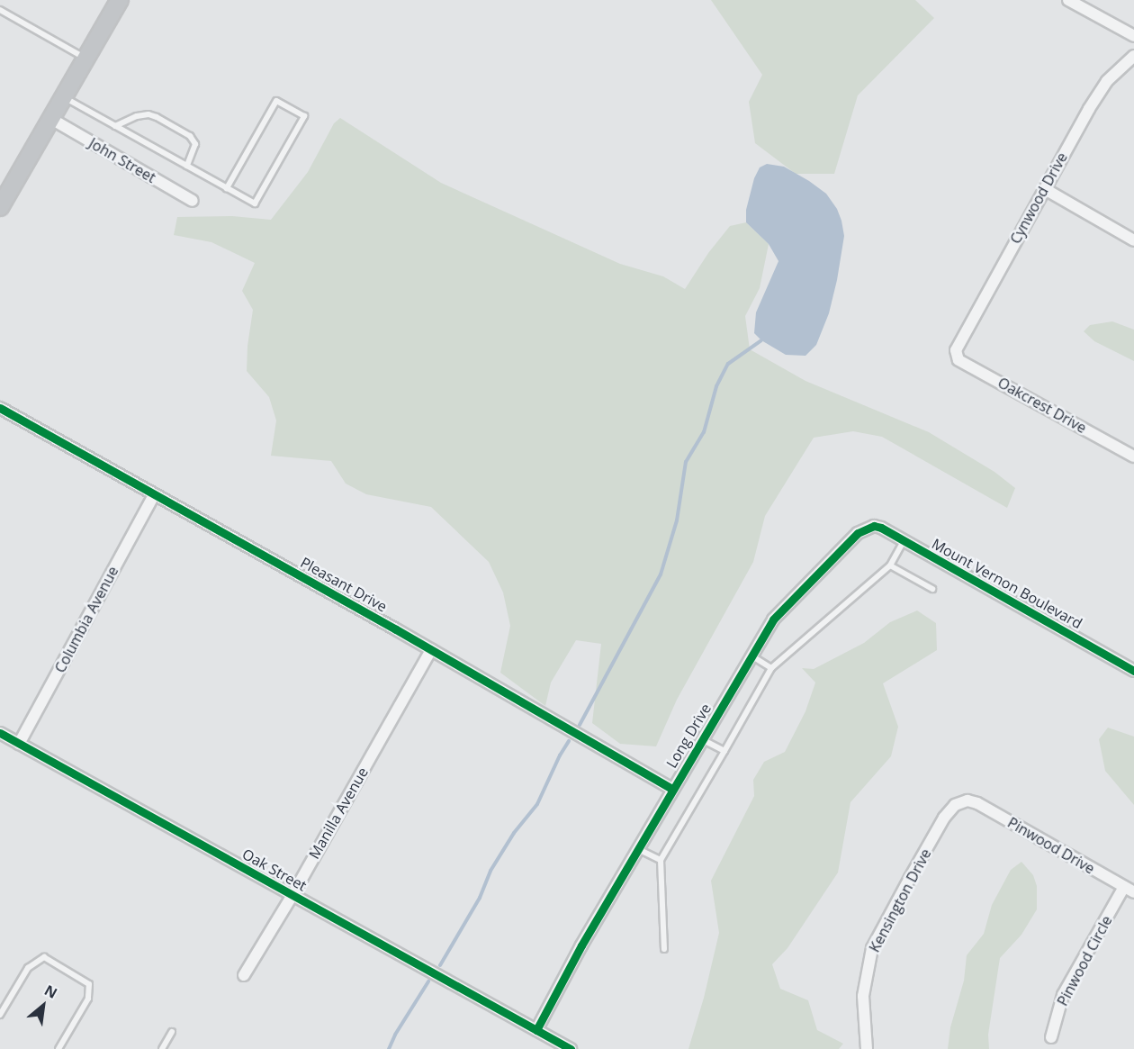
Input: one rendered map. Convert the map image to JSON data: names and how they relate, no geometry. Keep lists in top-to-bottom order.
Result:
{
  "streets": {
    "street": [
      "John Street",
      "Cynwood Drive",
      "Oakcrest Drive",
      "Mount Vernon Boulevard",
      "Pleasant Drive",
      "Columbia Avenue",
      "Long Drive",
      "Manilla Avenue",
      "Pinwood Drive",
      "Oak Street",
      "Kensington Drive",
      "Pinwood Circle"
    ]
  },
  "crossings": [
    ["Cynwood Drive", "Oakcrest Drive"],
    ["Mount Vernon Boulevard", "Long Drive"],
    ["Pleasant Drive", "Columbia Avenue"],
    ["Pleasant Drive", "Long Drive"],
    ["Pleasant Drive", "Manilla Avenue"],
    ["Columbia Avenue", "Oak Street"],
    ["Long Drive", "Oak Street"],
    ["Manilla Avenue", "Oak Street"],
    ["Pinwood Drive", "Kensington Drive"],
    ["Pinwood Drive", "Pinwood Circle"]
  ],
  "north": "top right"
}
